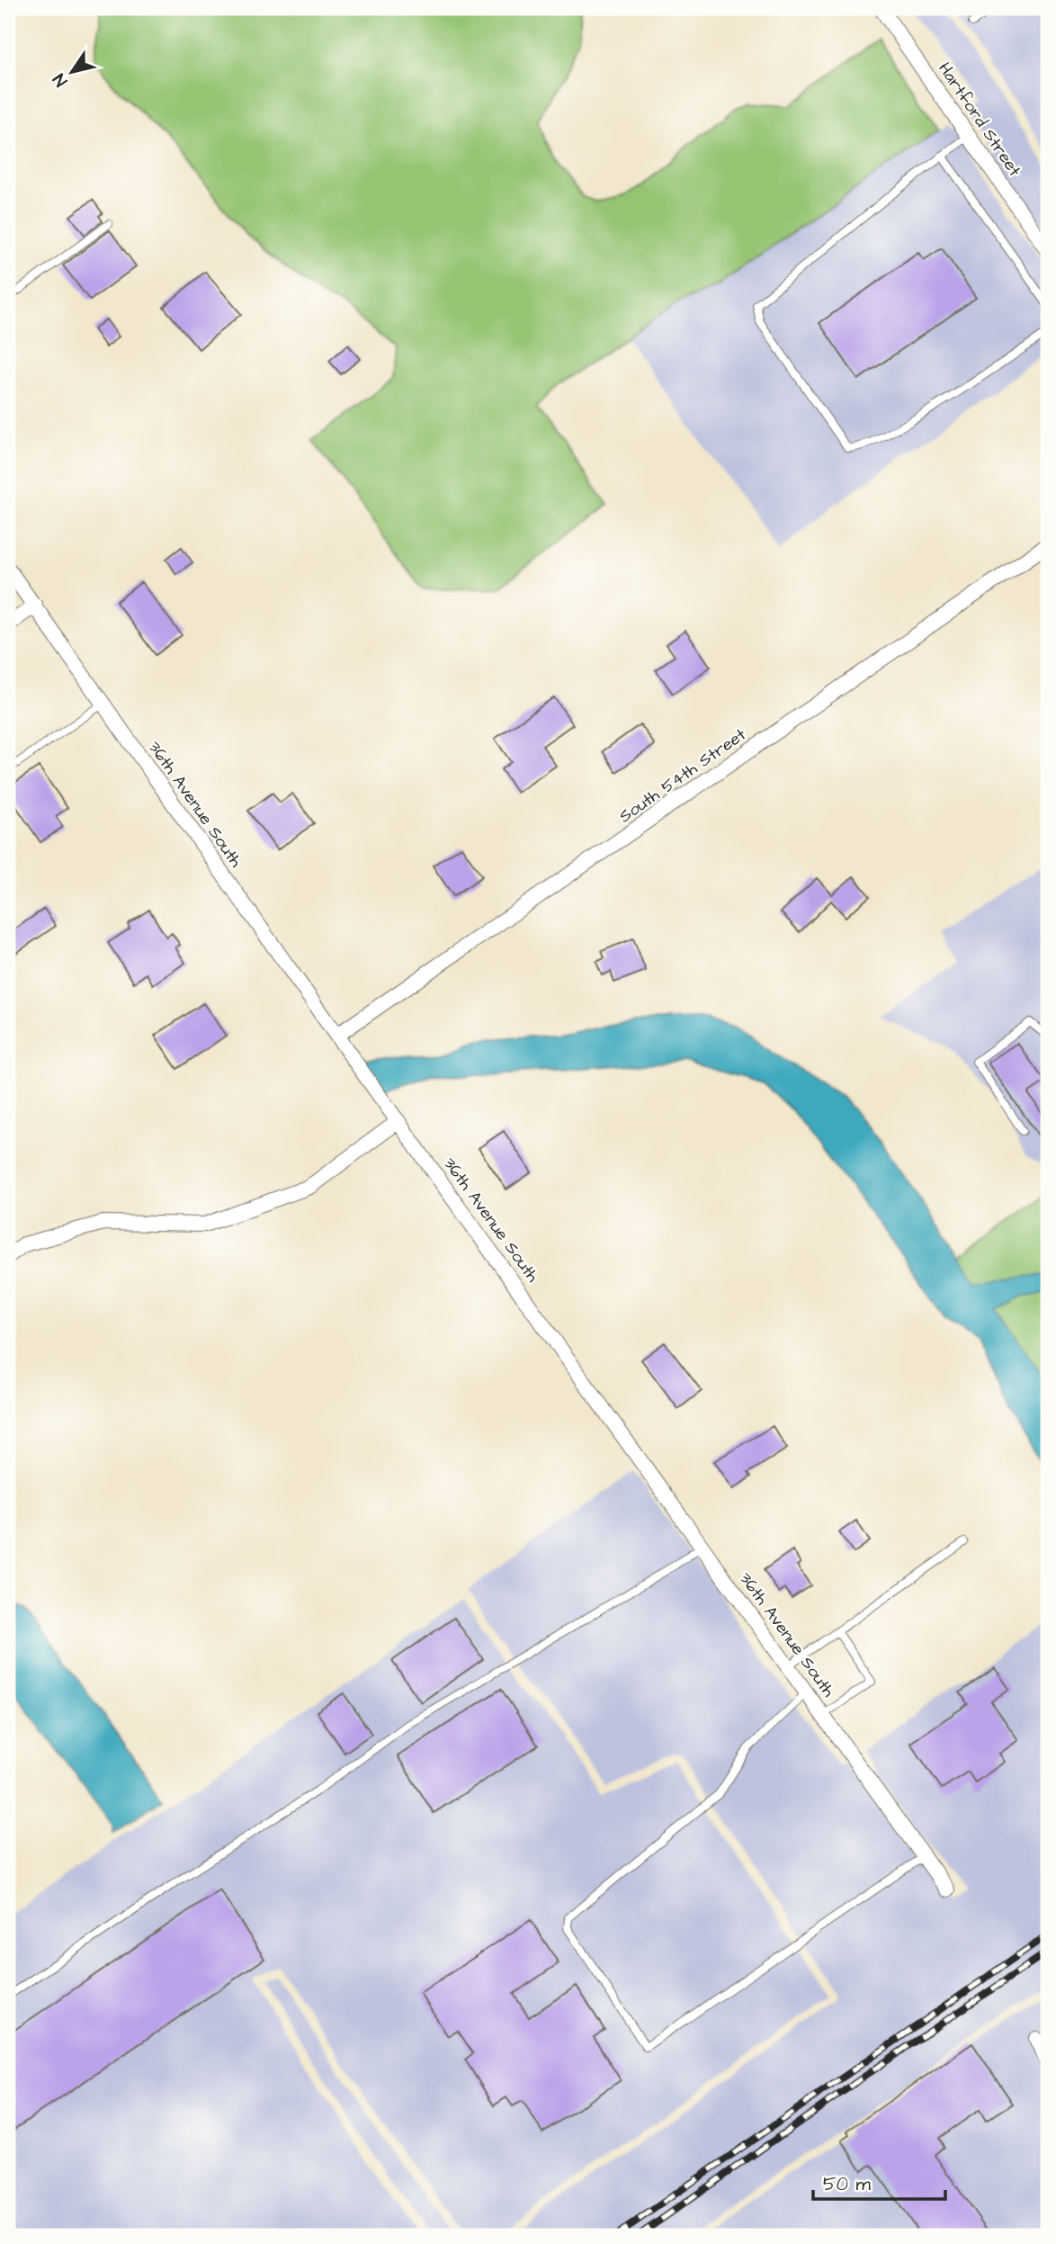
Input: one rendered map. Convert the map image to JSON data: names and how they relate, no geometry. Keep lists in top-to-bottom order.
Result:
{
  "streets": {
    "street": ["Hartford Street", "South 54th Street", "36th Avenue South"]
  },
  "crossings": [
    ["South 54th Street", "36th Avenue South"]
  ],
  "scale_bar": "50 m",
  "north": "bottom left"
}
